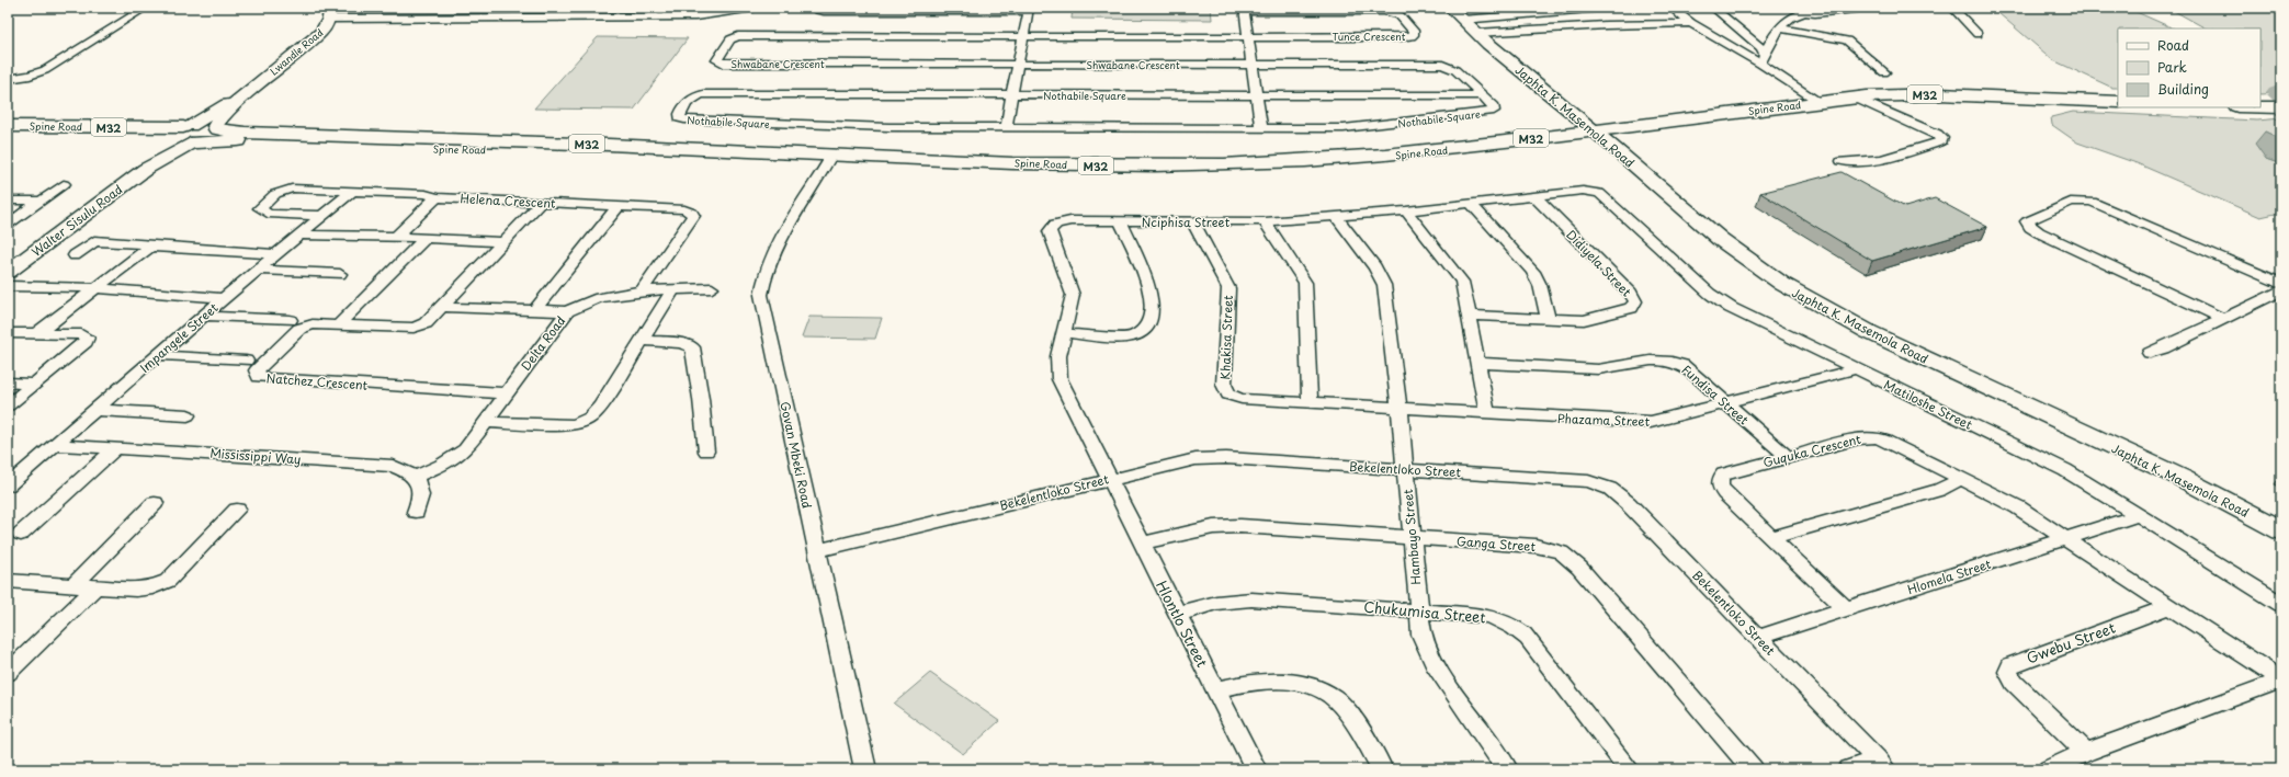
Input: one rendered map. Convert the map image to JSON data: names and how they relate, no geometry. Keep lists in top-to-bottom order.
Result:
{
  "streets": {
    "main road": [
      "Lwandle Road",
      "M32",
      "Spine Road",
      "Japhta K. Masemola Road",
      "Walter Sisulu Road"
    ],
    "street": [
      "Tunce Crescent",
      "Shwabane Crescent",
      "Nothabile Square",
      "Helena Crescent",
      "Nciphisa Street",
      "Didiyela Street",
      "Impangele Street",
      "Khakisa Street",
      "Delta Road",
      "Natchez Crescent",
      "Fundisa Street",
      "Matiloshe Street",
      "Phazama Street",
      "Guquka Crescent",
      "Govan Mbeki Road",
      "Mississippi Way",
      "Bekelentloko Street",
      "Hambayo Street",
      "Ganga Street",
      "Hlomela Street",
      "Chukumisa Street",
      "Hlontlo Street",
      "Gwebu Street"
    ]
  },
  "crossings": [
    ["Tunce Crescent", "Shwabane Crescent"],
    ["Lwandle Road", "Spine Road"],
    ["Lwandle Road", "Walter Sisulu Road"],
    ["Shwabane Crescent", "Nothabile Square"],
    ["Spine Road", "Japhta K. Masemola Road"],
    ["Spine Road", "Walter Sisulu Road"],
    ["Spine Road", "Govan Mbeki Road"],
    ["Helena Crescent", "Impangele Street"],
    ["Helena Crescent", "Delta Road"],
    ["Helena Crescent", "Natchez Crescent"],
    ["Nciphisa Street", "Didiyela Street"],
    ["Nciphisa Street", "Khakisa Street"],
    ["Nciphisa Street", "Matiloshe Street"],
    ["Nciphisa Street", "Bekelentloko Street"],
    ["Nciphisa Street", "Hambayo Street"],
    ["Nciphisa Street", "Hlontlo Street"],
    ["Impangele Street", "Mississippi Way"],
    ["Khakisa Street", "Phazama Street"],
    ["Khakisa Street", "Hambayo Street"],
    ["Delta Road", "Natchez Crescent"],
    ["Delta Road", "Mississippi Way"],
    ["Fundisa Street", "Phazama Street"],
    ["Fundisa Street", "Guquka Crescent"],
    ["Matiloshe Street", "Phazama Street"],
    ["Matiloshe Street", "Hlomela Street"],
    ["Phazama Street", "Hambayo Street"],
    ["Guquka Crescent", "Hlomela Street"],
    ["Guquka Crescent", "Gwebu Street"],
    ["Govan Mbeki Road", "Bekelentloko Street"],
    ["Bekelentloko Street", "Hambayo Street"],
    ["Bekelentloko Street", "Hlomela Street"],
    ["Bekelentloko Street", "Hlontlo Street"],
    ["Hambayo Street", "Ganga Street"],
    ["Hambayo Street", "Chukumisa Street"],
    ["Ganga Street", "Hlontlo Street"],
    ["Chukumisa Street", "Hlontlo Street"]
  ],
  "legend": ["Road", "Park", "Building"]
}
